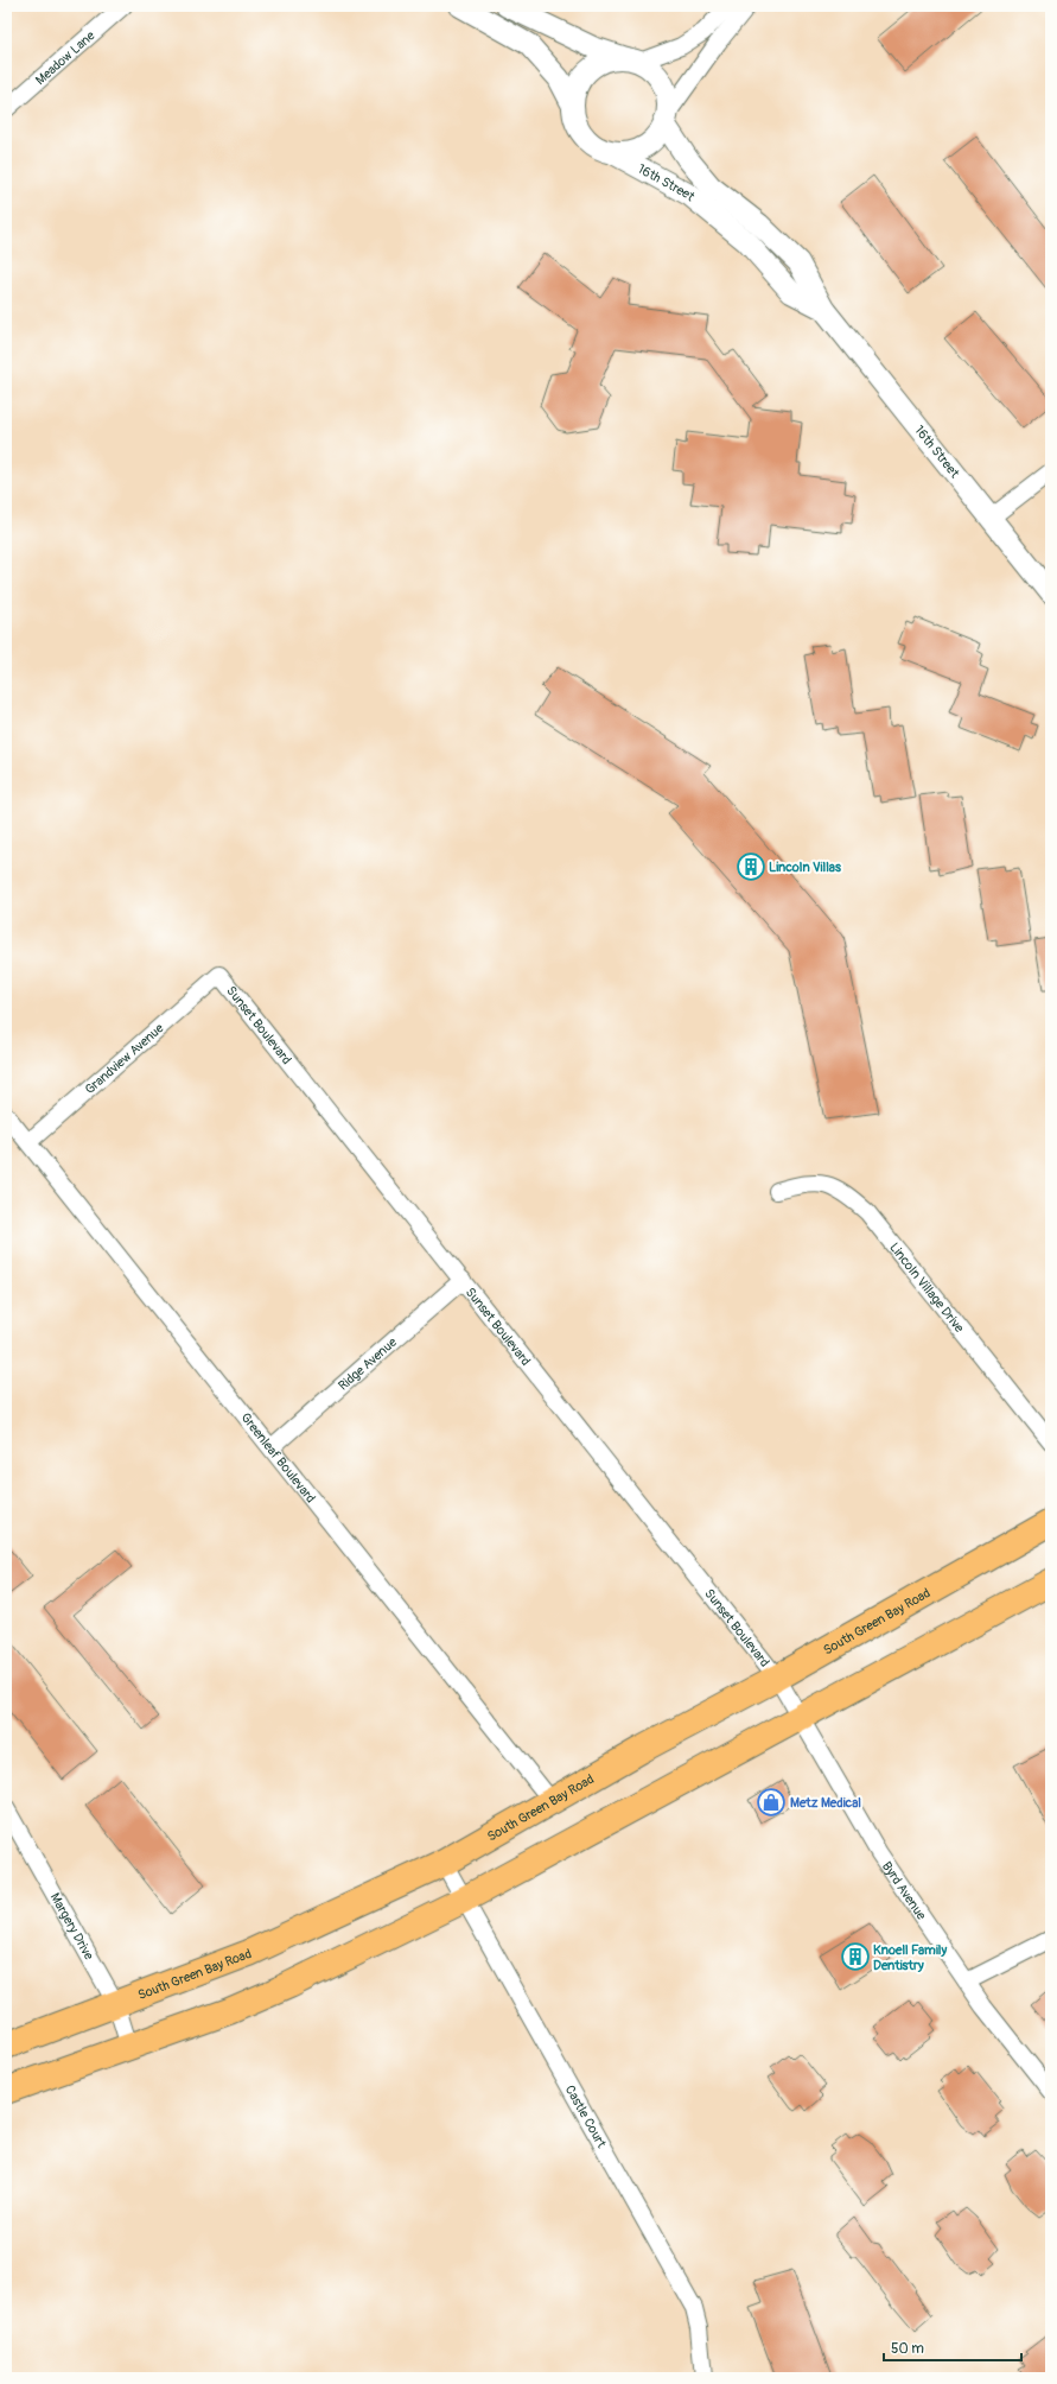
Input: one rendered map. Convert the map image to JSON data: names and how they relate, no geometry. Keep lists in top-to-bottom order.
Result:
{
  "streets": {
    "main road": ["South Green Bay Road"],
    "street": [
      "Meadow Lane",
      "16th Street",
      "Sunset Boulevard",
      "Grandview Avenue",
      "Lincoln Village Drive",
      "Ridge Avenue",
      "Greenleaf Boulevard",
      "Byrd Avenue",
      "Margery Drive",
      "Castle Court"
    ]
  },
  "crossings": [
    ["Sunset Boulevard", "Grandview Avenue"],
    ["Sunset Boulevard", "Ridge Avenue"],
    ["Sunset Boulevard", "South Green Bay Road"],
    ["Sunset Boulevard", "Byrd Avenue"],
    ["Grandview Avenue", "Greenleaf Boulevard"],
    ["Ridge Avenue", "Greenleaf Boulevard"],
    ["Greenleaf Boulevard", "South Green Bay Road"],
    ["South Green Bay Road", "Byrd Avenue"],
    ["South Green Bay Road", "Margery Drive"],
    ["South Green Bay Road", "Castle Court"]
  ],
  "places": {
    "building": ["Lincoln Villas", "Knoell Family Dentistry"],
    "shop": ["Metz Medical"]
  },
  "scale_bar": "50 m"
}
